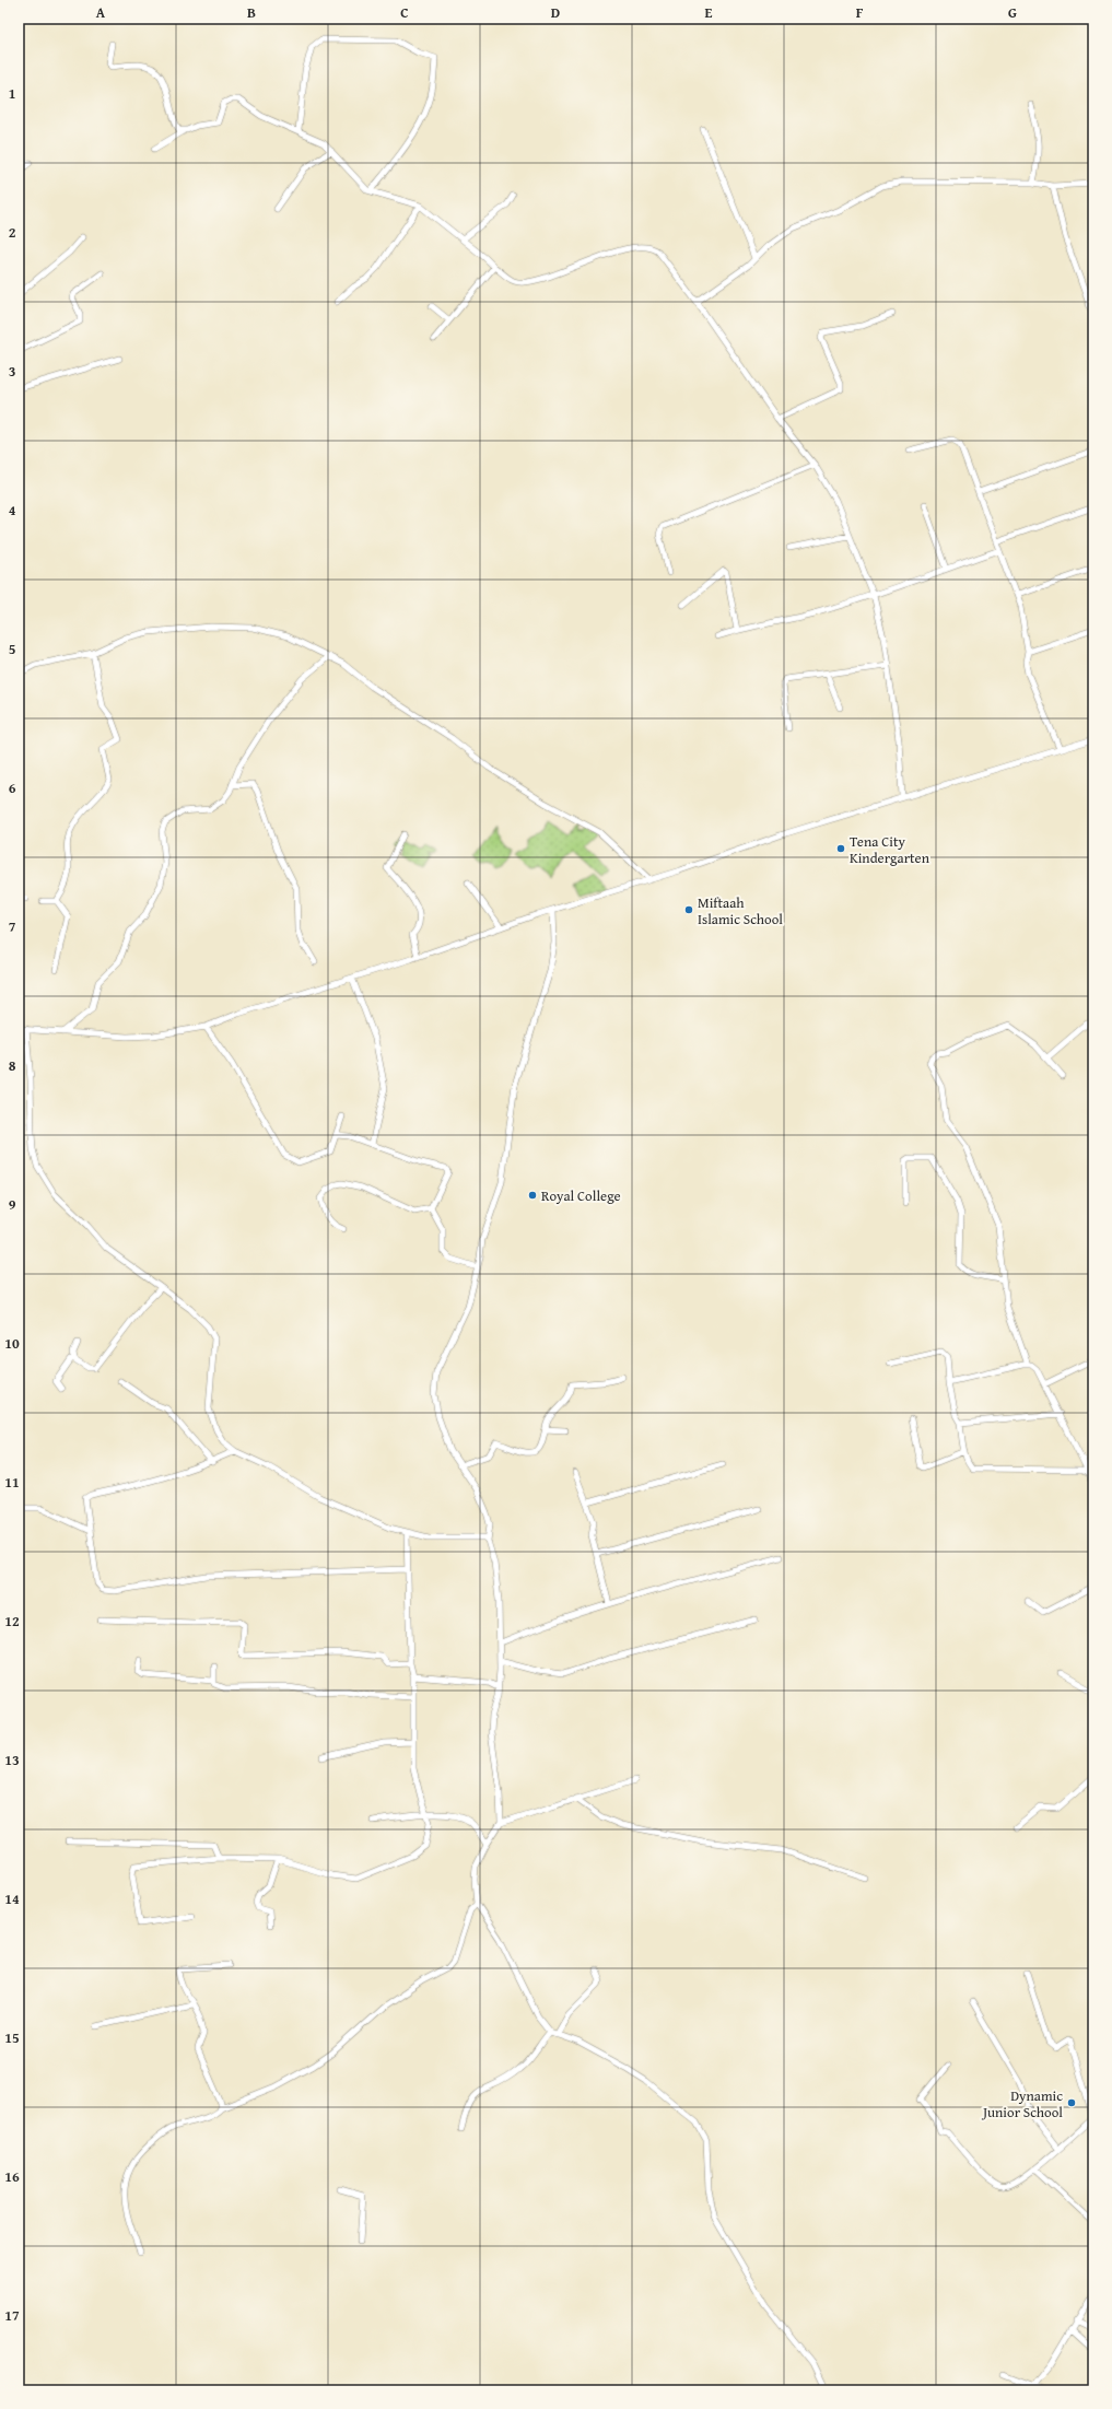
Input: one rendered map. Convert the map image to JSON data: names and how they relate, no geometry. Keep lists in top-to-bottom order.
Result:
{
  "places": [
    "Tena City Kindergarten",
    "Miftaah Islamic School",
    "Royal College",
    "Dynamic Junior School"
  ],
  "grid": {
    "columns": [
      "A",
      "B",
      "C",
      "D",
      "E",
      "F",
      "G"
    ],
    "rows": [
      "1",
      "2",
      "3",
      "4",
      "5",
      "6",
      "7",
      "8",
      "9",
      "10",
      "11",
      "12",
      "13",
      "14",
      "15",
      "16",
      "17"
    ]
  }
}
